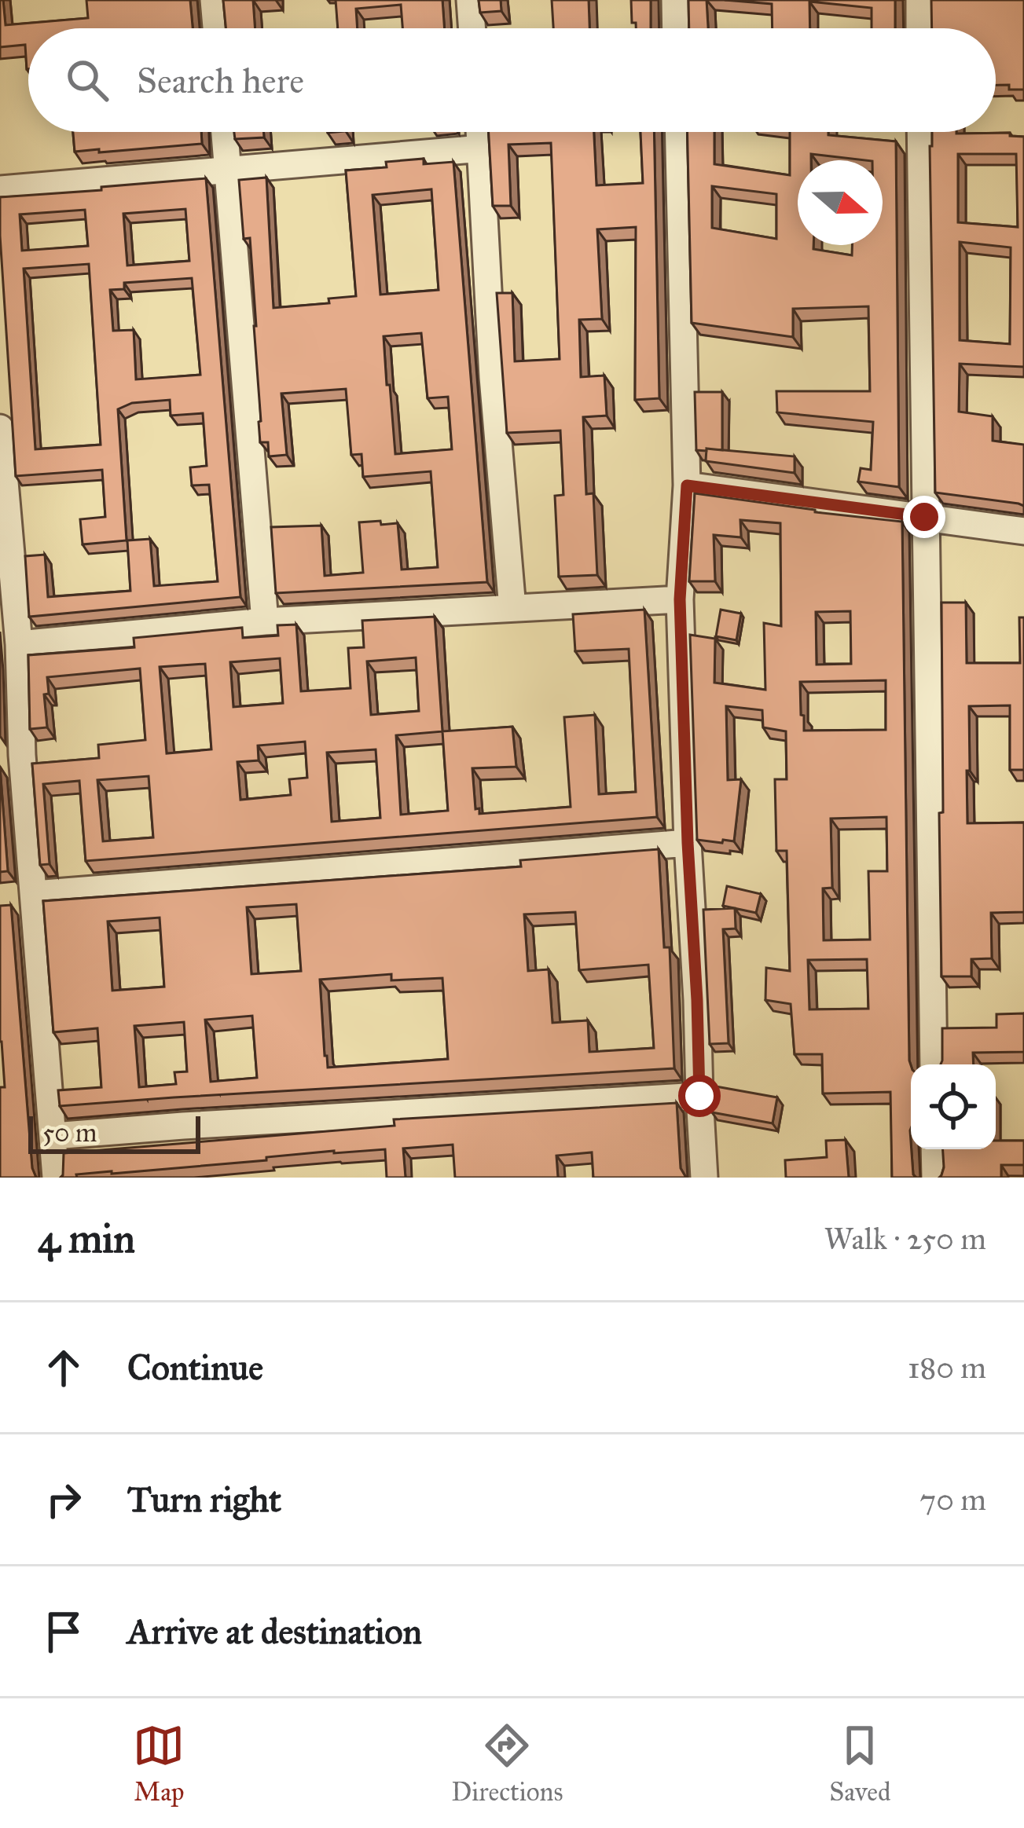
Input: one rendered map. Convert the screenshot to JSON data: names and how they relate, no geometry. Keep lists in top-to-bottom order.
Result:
{
  "scale_bar": "50 m",
  "north": "right",
  "page": {
    "search": "Search here",
    "scale": "50 m",
    "heading": ["4 min", "Walk · 250 m"],
    "list": [
      ["Continue", "180 m"],
      ["Turn right", "70 m"],
      "Arrive at destination"
    ],
    "nav": ["Map", "Directions", "Saved"]
  }
}
